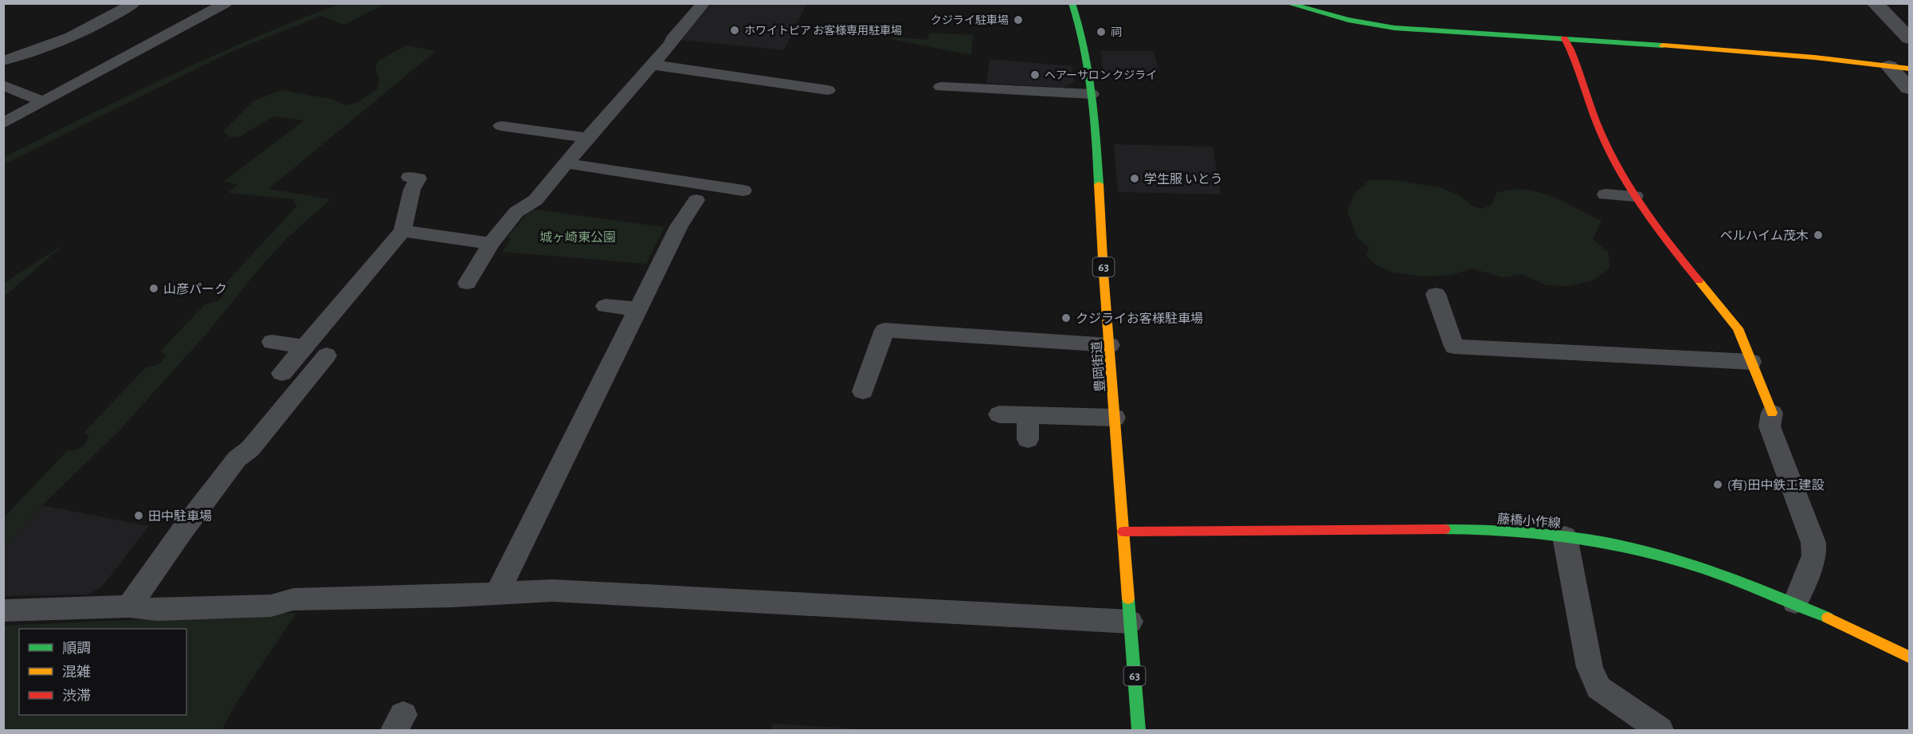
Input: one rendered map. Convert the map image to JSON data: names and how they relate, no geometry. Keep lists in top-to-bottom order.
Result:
{
  "streets": {
    "main road": ["63", "豊岡街道", "藤橋小作線"]
  },
  "crossings": [
    ["豊岡街道", "藤橋小作線"]
  ],
  "parks": ["城ヶ崎東公園"],
  "places": [
    "クジライ駐車場",
    "ホワイトピア お客様専用駐車場",
    "祠",
    "ヘアーサロン クジライ",
    "学生服 いとう",
    "ベルハイム茂木",
    "山彦パーク",
    "クジライお客様駐車場",
    "(有)田中鉄工建設",
    "田中駐車場"
  ],
  "legend": ["順調", "混雑", "渋滞"]
}
